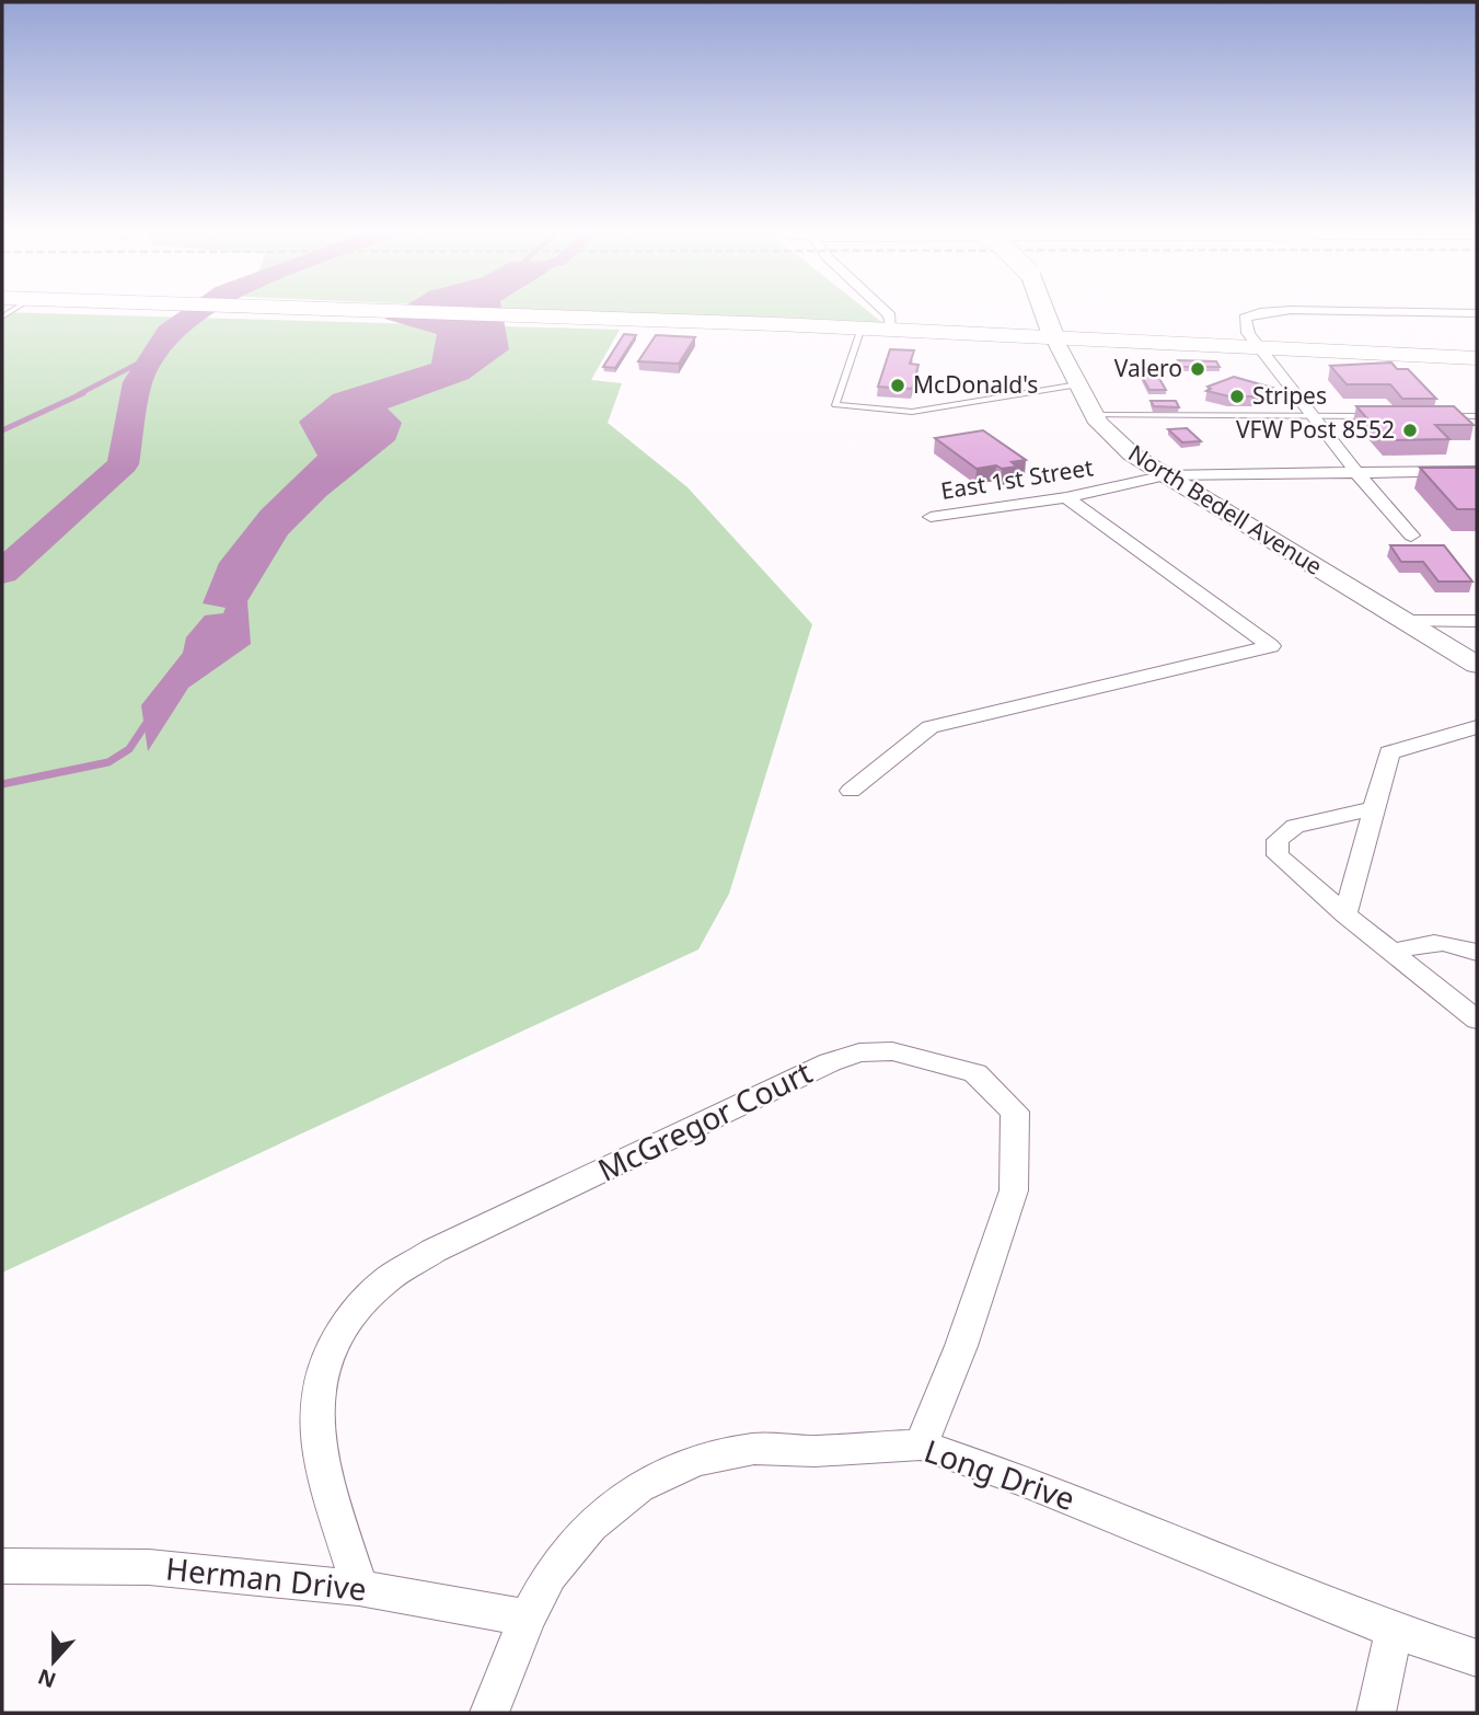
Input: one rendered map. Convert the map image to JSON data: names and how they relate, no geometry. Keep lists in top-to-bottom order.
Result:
{
  "streets": {
    "main road": ["North Bedell Avenue"],
    "street": [
      "East 1st Street",
      "McGregor Court",
      "Long Drive",
      "Herman Drive"
    ]
  },
  "crossings": [
    ["East 1st Street", "North Bedell Avenue"],
    ["McGregor Court", "Long Drive"],
    ["McGregor Court", "Herman Drive"],
    ["Long Drive", "Herman Drive"]
  ],
  "places": [
    "Valero",
    "McDonald's",
    "Stripes",
    "VFW Post 8552"
  ],
  "north": "bottom"
}
